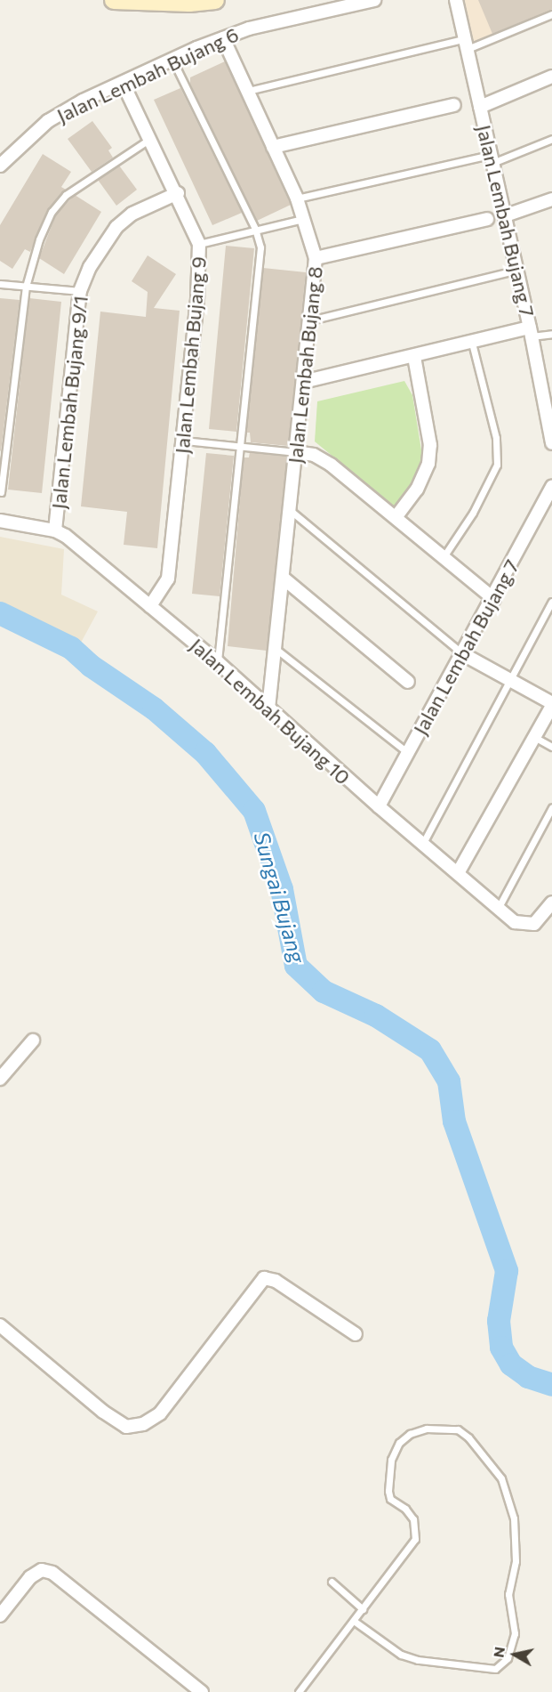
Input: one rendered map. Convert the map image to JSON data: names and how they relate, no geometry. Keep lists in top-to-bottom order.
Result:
{
  "streets": {
    "street": [
      "Jalan Lembah Bujang 6",
      "Jalan Lembah Bujang 7",
      "Jalan Lembah Bujang 9",
      "Jalan Lembah Bujang 8",
      "Jalan Lembah Bujang 9/1",
      "Jalan Lembah Bujang 10"
    ]
  },
  "crossings": [
    ["Jalan Lembah Bujang 6", "Jalan Lembah Bujang 9"],
    ["Jalan Lembah Bujang 6", "Jalan Lembah Bujang 8"],
    ["Jalan Lembah Bujang 7", "Jalan Lembah Bujang 10"],
    ["Jalan Lembah Bujang 9", "Jalan Lembah Bujang 9/1"],
    ["Jalan Lembah Bujang 9", "Jalan Lembah Bujang 10"],
    ["Jalan Lembah Bujang 8", "Jalan Lembah Bujang 10"],
    ["Jalan Lembah Bujang 9/1", "Jalan Lembah Bujang 10"]
  ],
  "water": ["Sungai Bujang"],
  "north": "left"
}
